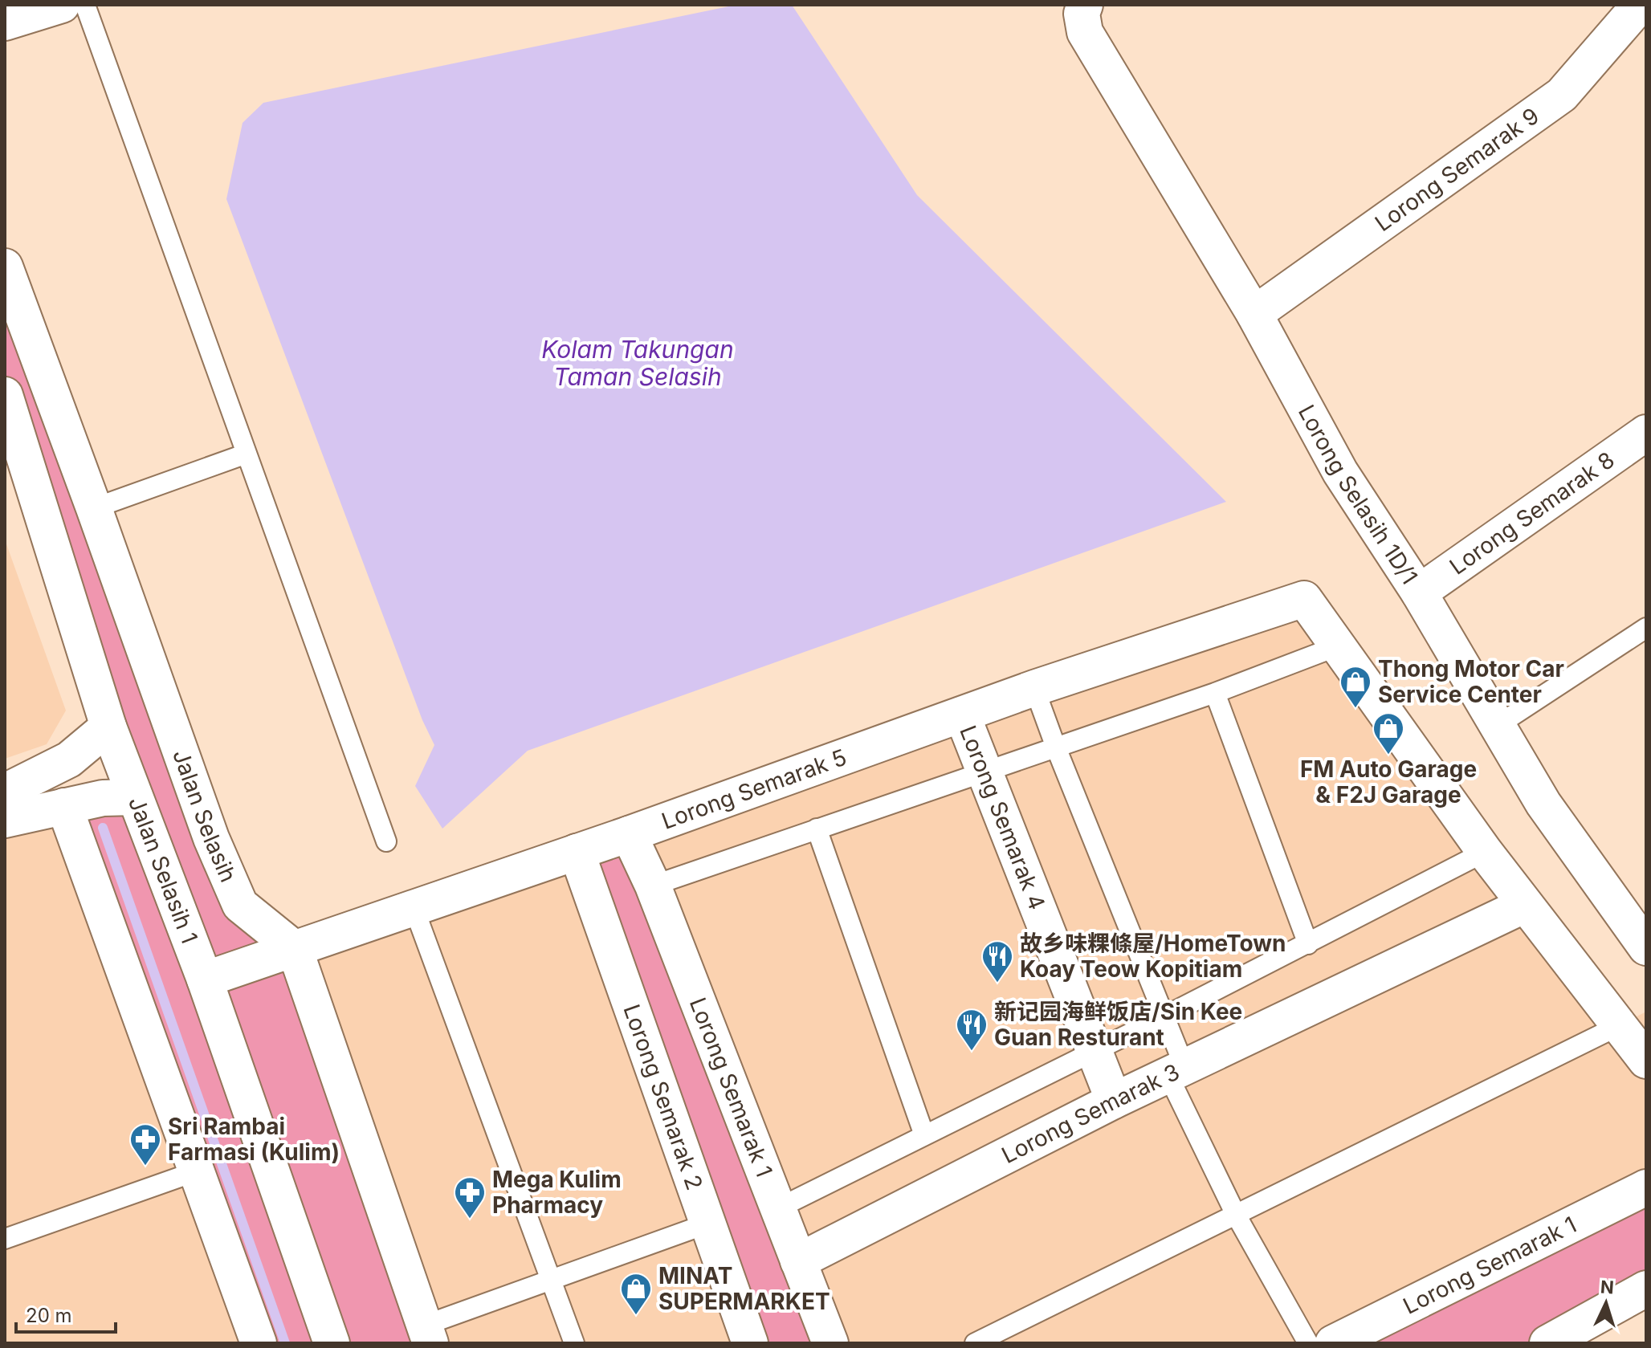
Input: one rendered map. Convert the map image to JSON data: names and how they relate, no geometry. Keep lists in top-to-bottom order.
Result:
{
  "streets": {
    "street": [
      "Lorong Semarak 9",
      "Lorong Selasih 1D/1",
      "Lorong Semarak 8",
      "Lorong Semarak 5",
      "Jalan Selasih",
      "Lorong Semarak 4",
      "Jalan Selasih 1",
      "Lorong Semarak 1",
      "Lorong Semarak 2",
      "Lorong Semarak 3"
    ]
  },
  "crossings": [
    ["Lorong Semarak 9", "Lorong Selasih 1D/1"],
    ["Lorong Selasih 1D/1", "Lorong Semarak 8"],
    ["Lorong Semarak 5", "Jalan Selasih"],
    ["Lorong Semarak 5", "Lorong Semarak 4"],
    ["Lorong Semarak 5", "Jalan Selasih 1"],
    ["Lorong Semarak 5", "Lorong Semarak 1"],
    ["Lorong Semarak 5", "Lorong Semarak 2"],
    ["Lorong Semarak 4", "Lorong Semarak 3"],
    ["Lorong Semarak 1", "Lorong Semarak 3"]
  ],
  "water": ["Kolam Takungan Taman Selasih"],
  "places": {
    "shop": ["Thong Motor Car Service Center", "FM Auto Garage & F2J Garage", "MINAT SUPERMARKET"],
    "restaurant": ["故乡味粿條屋/HomeTown Koay Teow Kopitiam", "新记园海鲜饭店/Sin Kee Guan Resturant"],
    "pharmacy": ["Sri Rambai Farmasi (Kulim)", "Mega Kulim Pharmacy"]
  },
  "scale_bar": "20 m",
  "north": "top"
}
